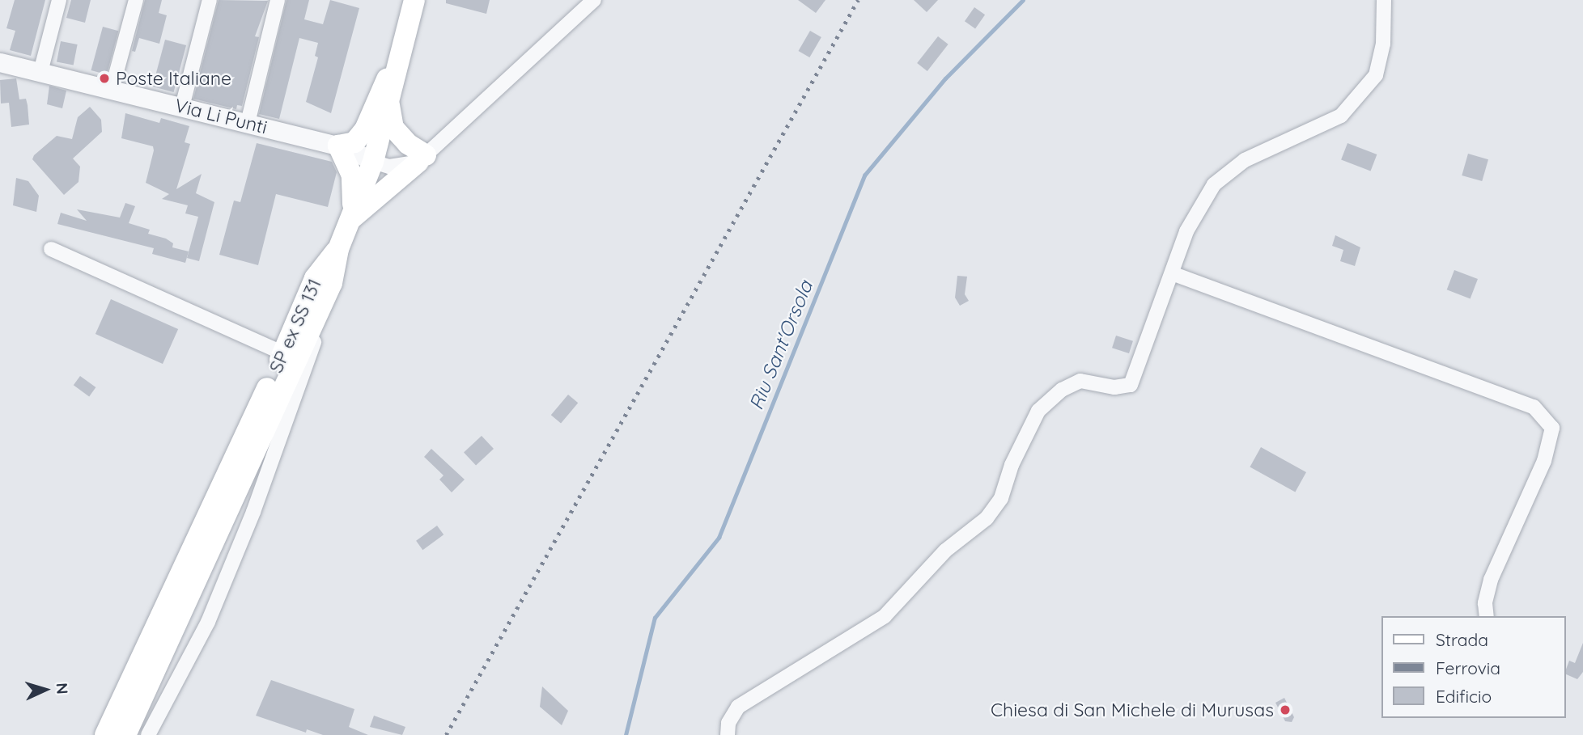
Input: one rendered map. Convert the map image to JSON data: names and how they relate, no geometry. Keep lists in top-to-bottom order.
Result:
{
  "streets": {
    "main road": ["SP ex SS 131"],
    "street": ["Via Li Punti"]
  },
  "water": ["Riu Sant'Orsola"],
  "places": ["Poste Italiane", "Chiesa di San Michele di Murusas"],
  "legend": ["Strada", "Ferrovia", "Edificio"],
  "north": "right"
}
